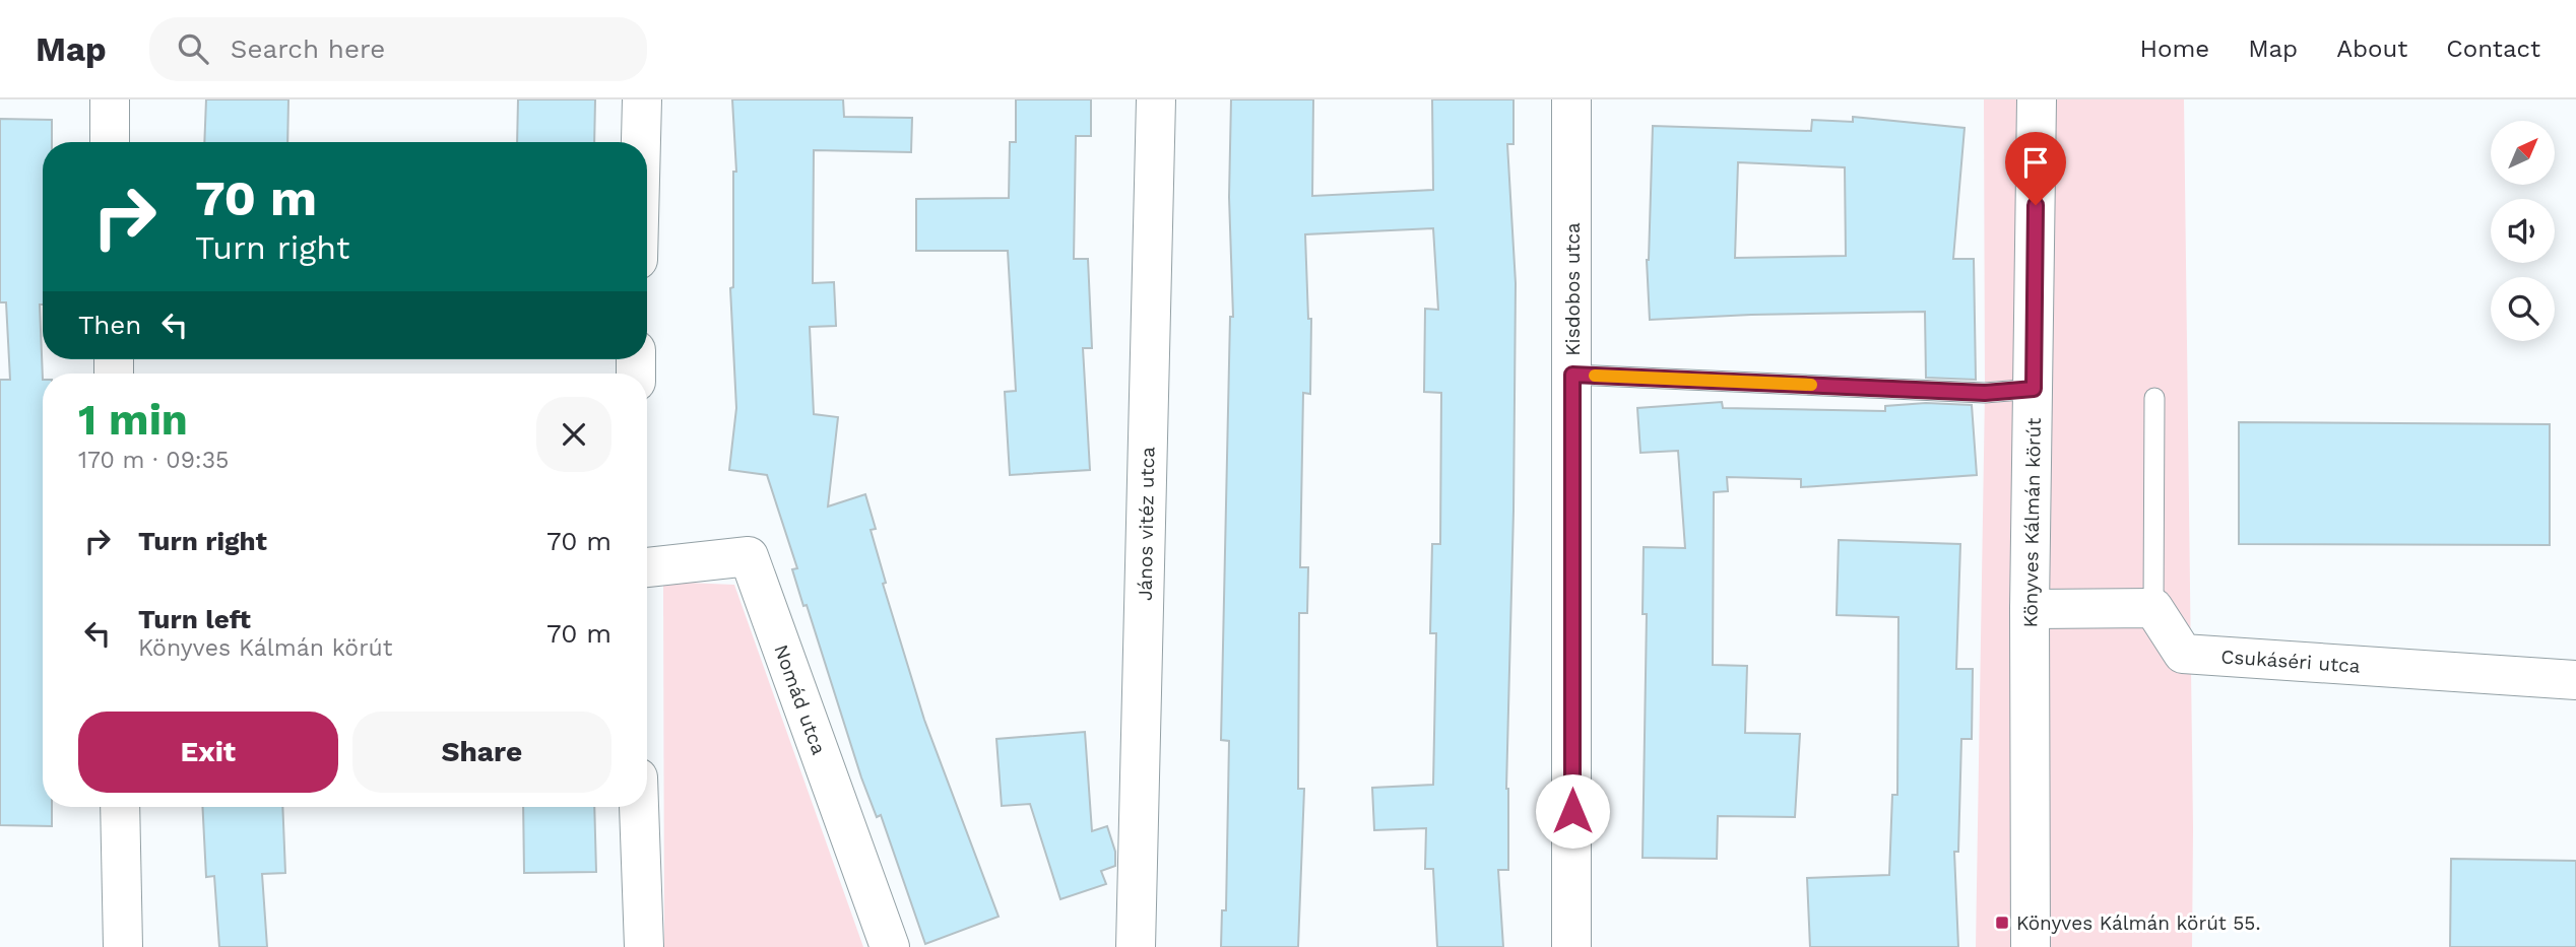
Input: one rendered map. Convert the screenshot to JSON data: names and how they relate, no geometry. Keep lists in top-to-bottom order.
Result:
{
  "streets": {
    "street": [
      "Kisdobos utca",
      "Könyves Kálmán körút",
      "János vitéz utca",
      "Csukáséri utca",
      "Nomád utca"
    ]
  },
  "places": {
    "transit": ["Könyves Kálmán körút 55."]
  },
  "north": "top right",
  "page": {
    "header": "Map",
    "search": "Search here",
    "nav": [
      "Home",
      "Map",
      "About",
      "Contact"
    ],
    "turn": ["70 m", "Turn right"],
    "then": "Then",
    "heading": ["1 min", "170 m · 09:35"],
    "list": [
      {
        "name": "Turn right",
        "value": "70 m"
      },
      {
        "name": "Turn left",
        "note": "Könyves Kálmán körút",
        "value": "70 m"
      }
    ],
    "buttons": ["Exit", "Share"]
  }
}
